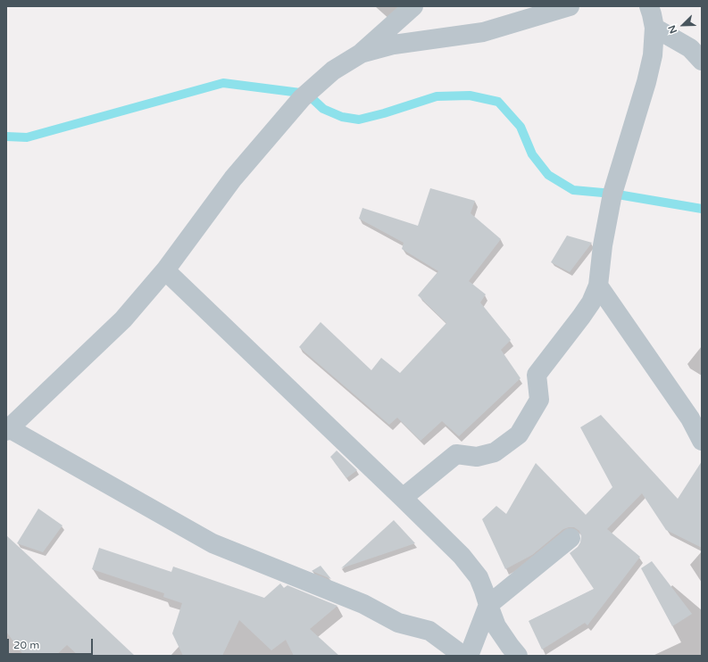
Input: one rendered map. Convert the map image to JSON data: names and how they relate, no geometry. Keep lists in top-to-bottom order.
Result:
{
  "scale_bar": "20 m",
  "north": "bottom left"
}
